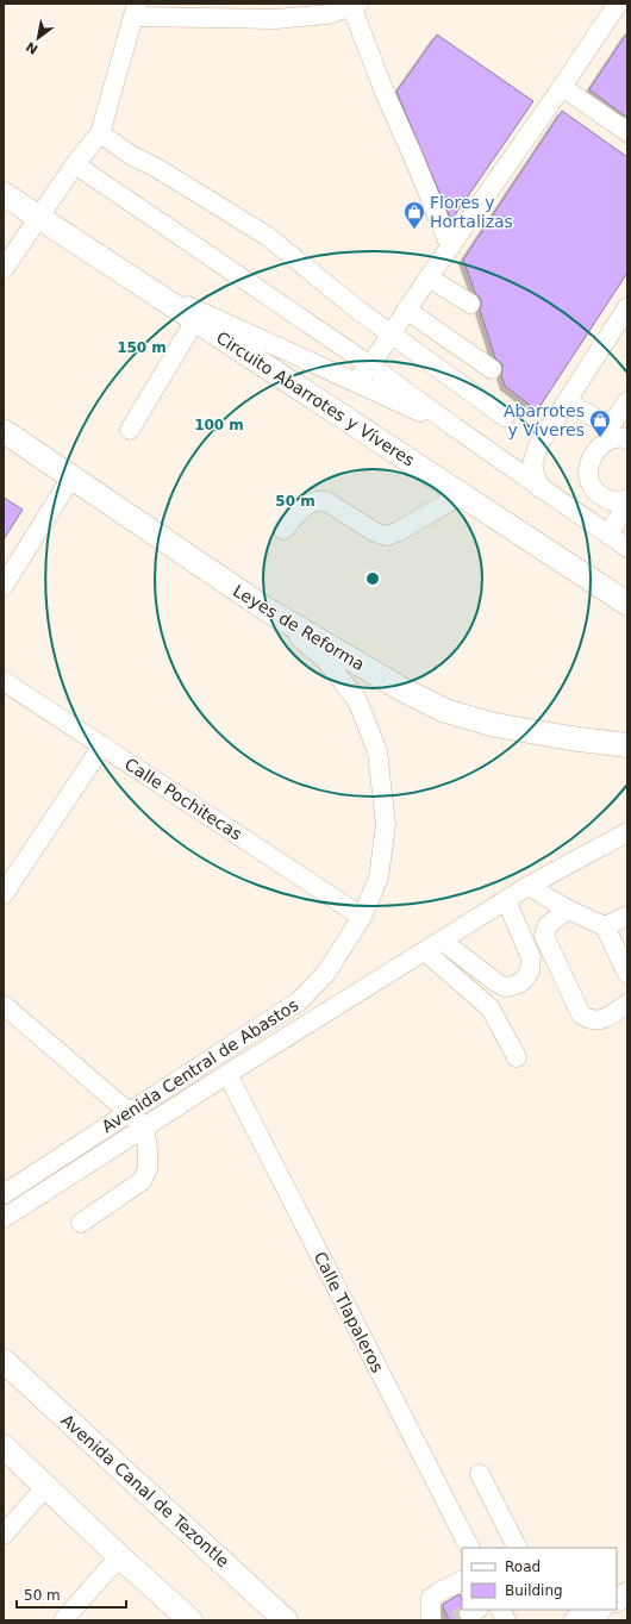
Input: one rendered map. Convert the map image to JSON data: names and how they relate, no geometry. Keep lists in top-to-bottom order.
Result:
{
  "streets": {
    "main road": ["Circuito Abarrotes y Víveres", "Leyes de Reforma", "Avenida Canal de Tezontle"],
    "street": ["Calle Pochitecas", "Avenida Central de Abastos", "Calle Tlapaleros"]
  },
  "crossings": [
    ["Leyes de Reforma", "Avenida Central de Abastos"],
    ["Calle Pochitecas", "Avenida Central de Abastos"],
    ["Avenida Central de Abastos", "Calle Tlapaleros"]
  ],
  "places": {
    "shop": ["Flores y Hortalizas", "Abarrotes y Víveres"]
  },
  "legend": ["Road", "Building"],
  "scale_bar": "50 m",
  "north": "bottom left",
  "rings": ["150 m", "100 m", "50 m"]
}
